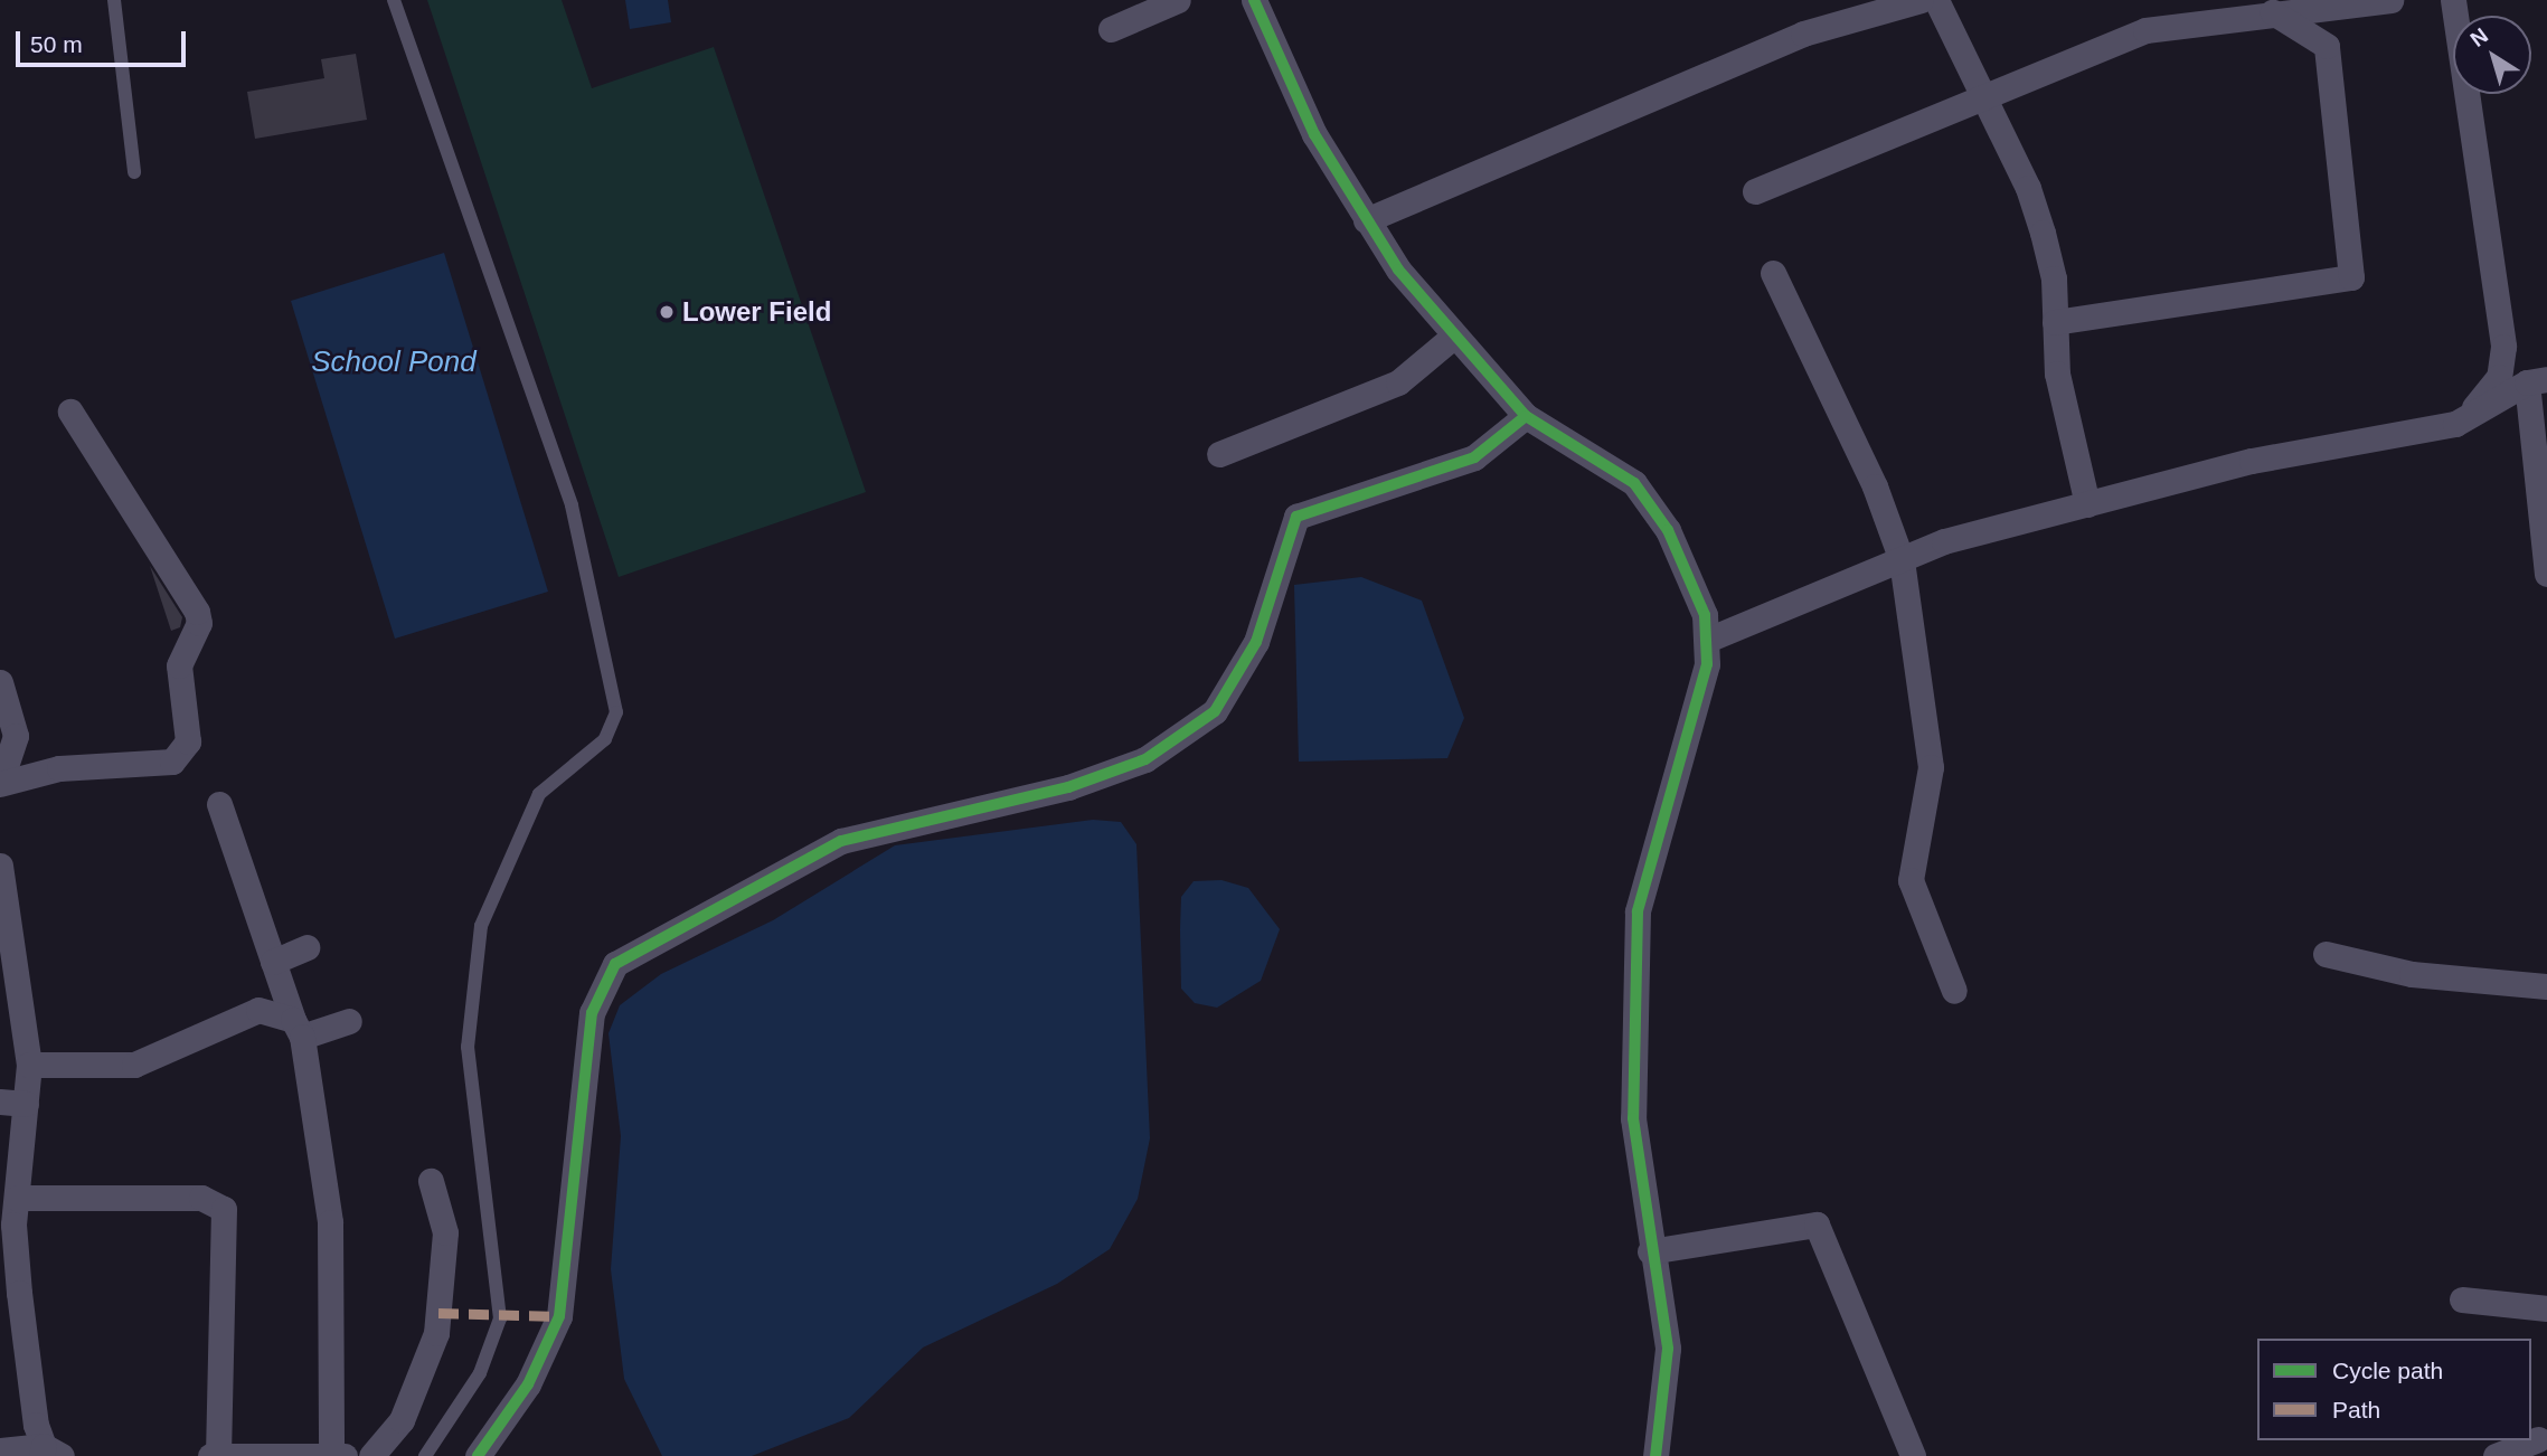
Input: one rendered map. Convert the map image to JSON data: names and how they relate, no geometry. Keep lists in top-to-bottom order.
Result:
{
  "water": ["School Pond"],
  "places": ["Lower Field"],
  "legend": ["Cycle path", "Path"],
  "scale_bar": "50 m",
  "north": "top left"
}
